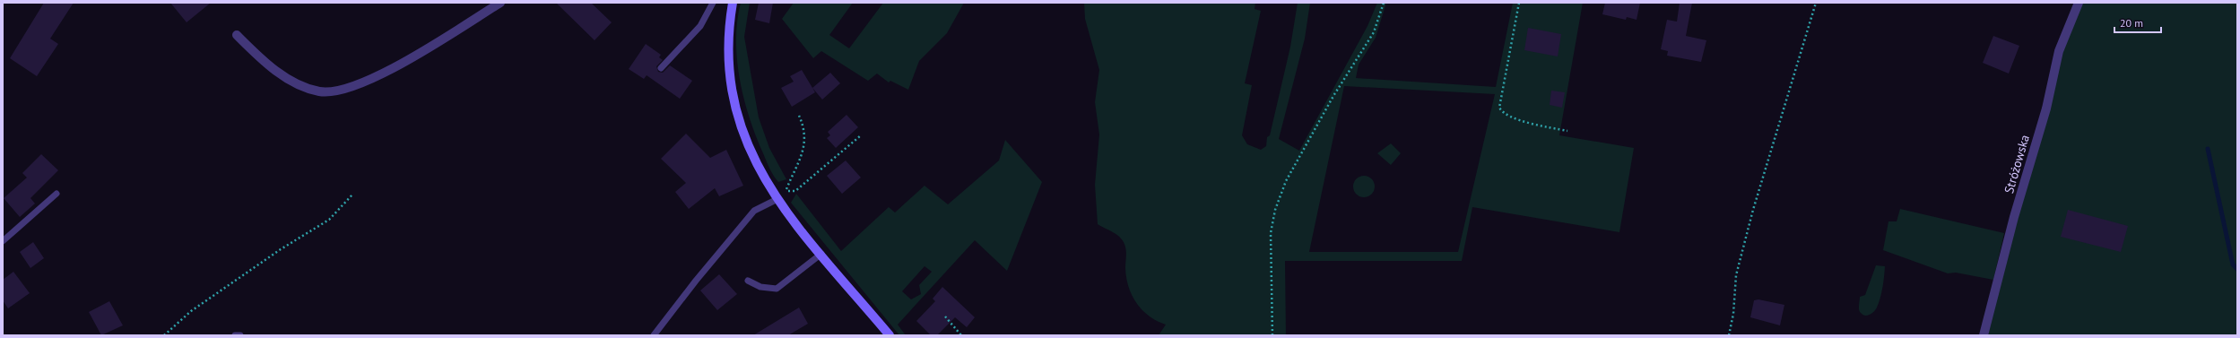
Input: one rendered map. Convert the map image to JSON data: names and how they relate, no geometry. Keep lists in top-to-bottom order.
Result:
{
  "streets": {
    "street": ["Stróżowska"]
  },
  "scale_bar": "20 m"
}
